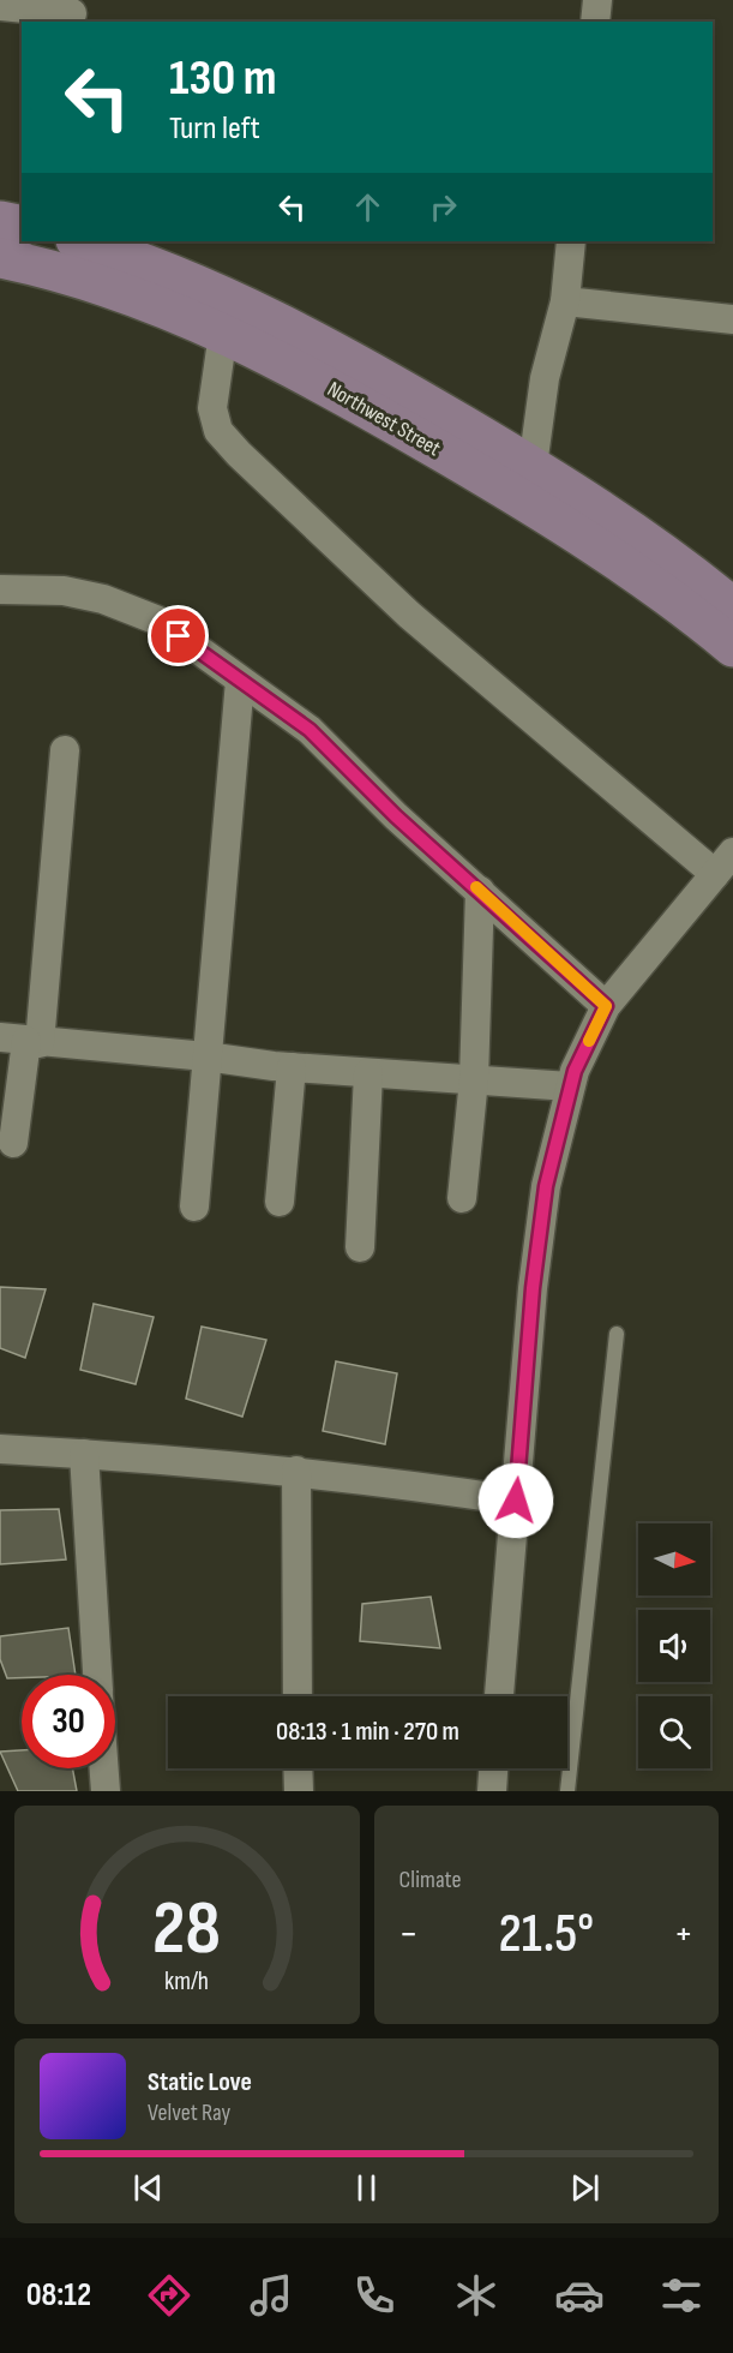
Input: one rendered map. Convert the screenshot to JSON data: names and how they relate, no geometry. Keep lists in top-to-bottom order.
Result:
{
  "streets": {
    "main road": ["Northwest Street"]
  },
  "north": "right",
  "page": {
    "turn": ["130 m", "Turn left"],
    "limit": "30",
    "trip": "08:13 · 1 min · 270 m",
    "tile": "Climate",
    "heat": ["−", "21.5°", "+"],
    "song": ["Static Love", "Velvet Ray"],
    "tabs": "08:12",
    "gauge": ["28", "km/h"]
  }
}
